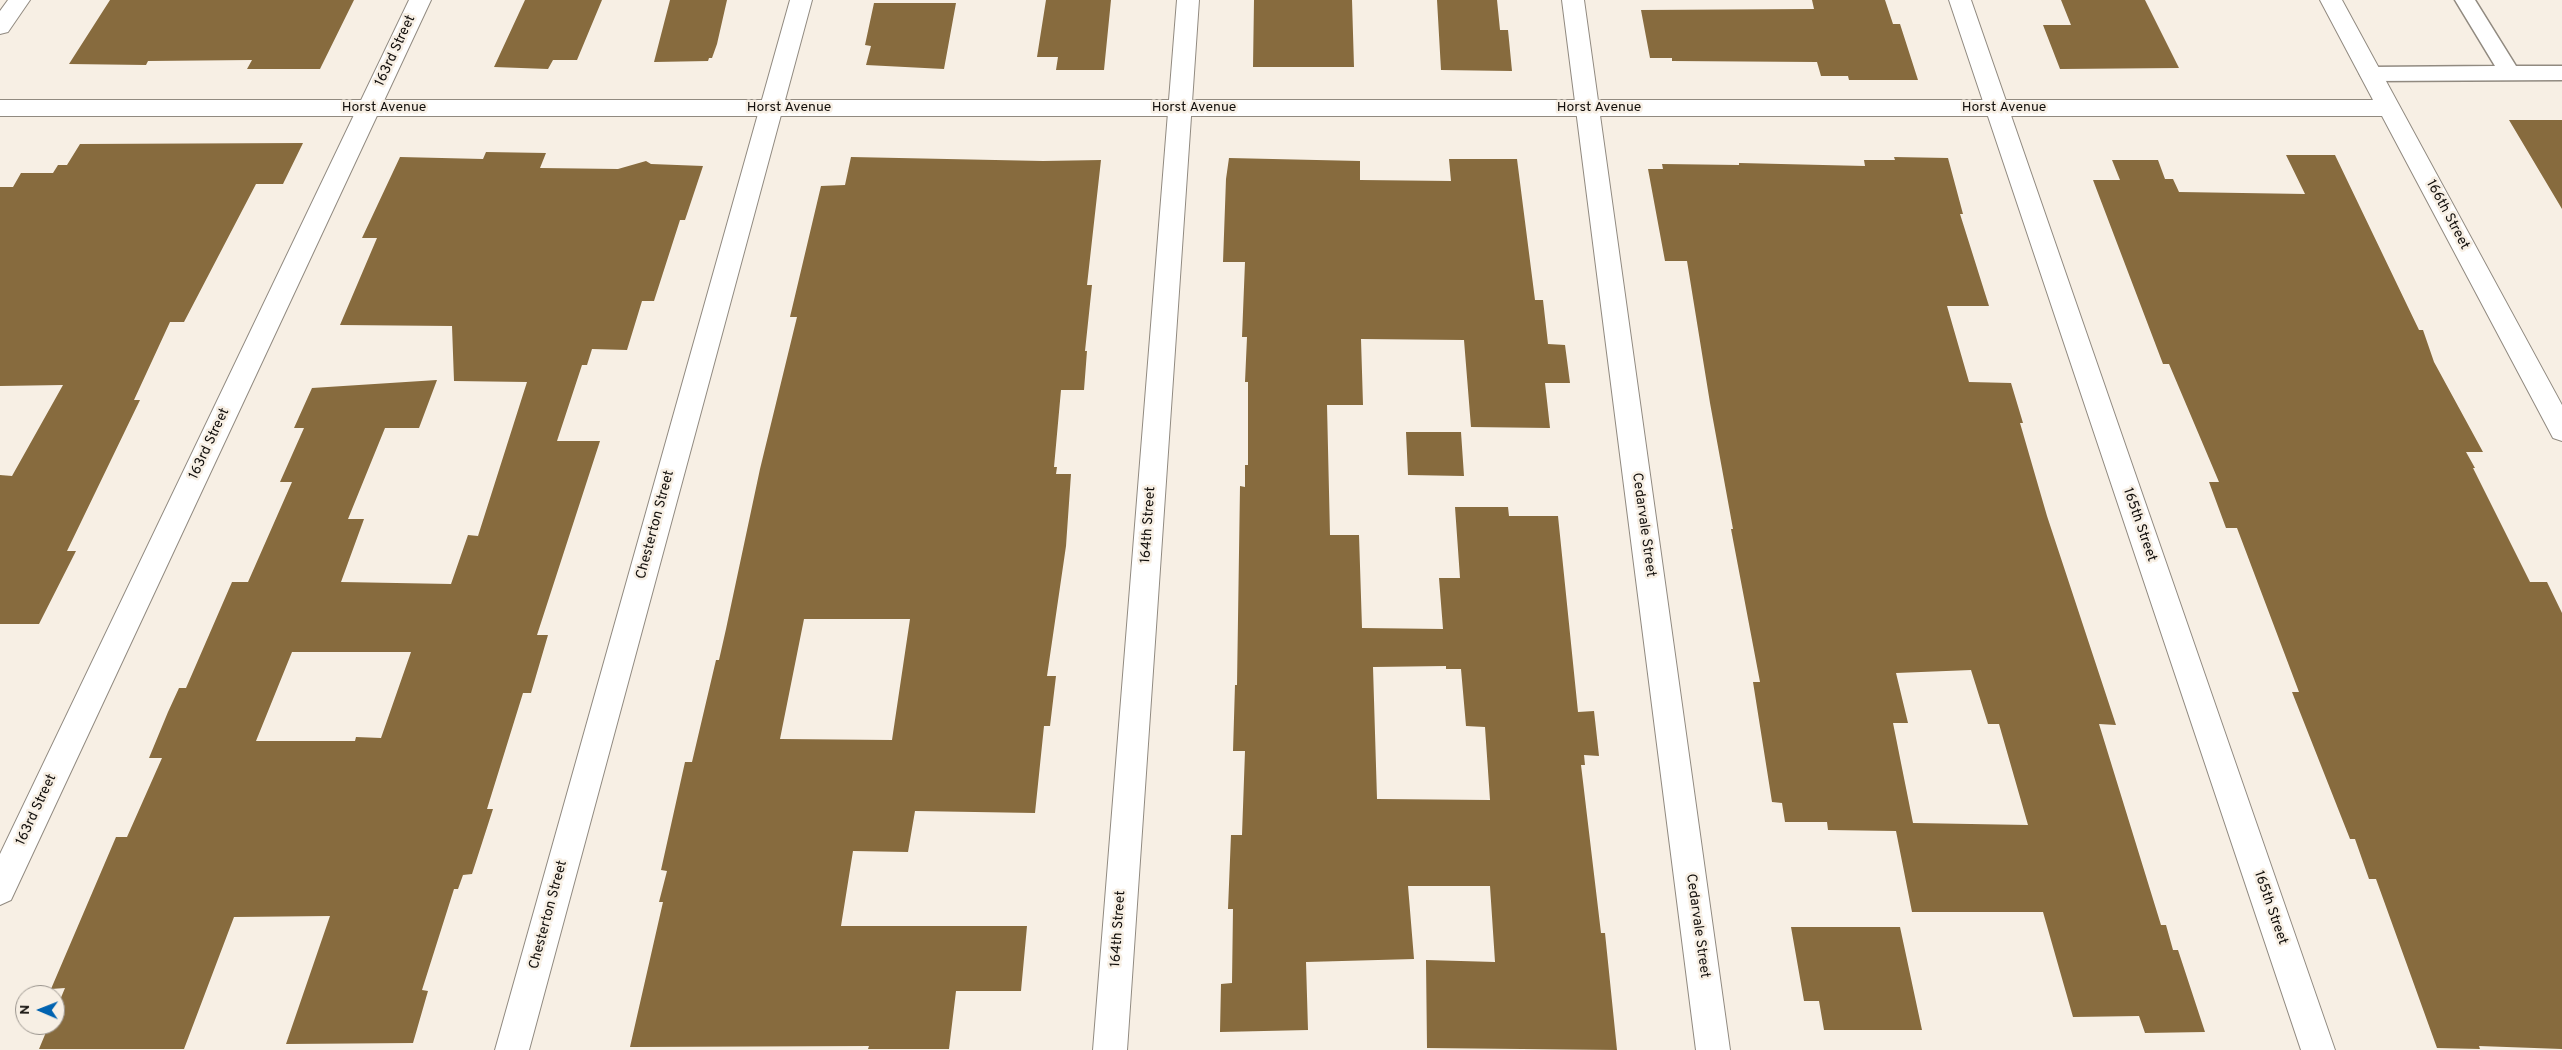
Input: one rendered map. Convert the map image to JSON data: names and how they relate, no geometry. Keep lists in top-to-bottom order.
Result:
{
  "streets": {
    "street": [
      "163rd Street",
      "Horst Avenue",
      "166th Street",
      "Chesterton Street",
      "164th Street",
      "Cedarvale Street",
      "165th Street"
    ]
  },
  "crossings": [
    ["163rd Street", "Horst Avenue"],
    ["Horst Avenue", "166th Street"],
    ["Horst Avenue", "Chesterton Street"],
    ["Horst Avenue", "164th Street"],
    ["Horst Avenue", "Cedarvale Street"],
    ["Horst Avenue", "165th Street"]
  ],
  "north": "left"
}
